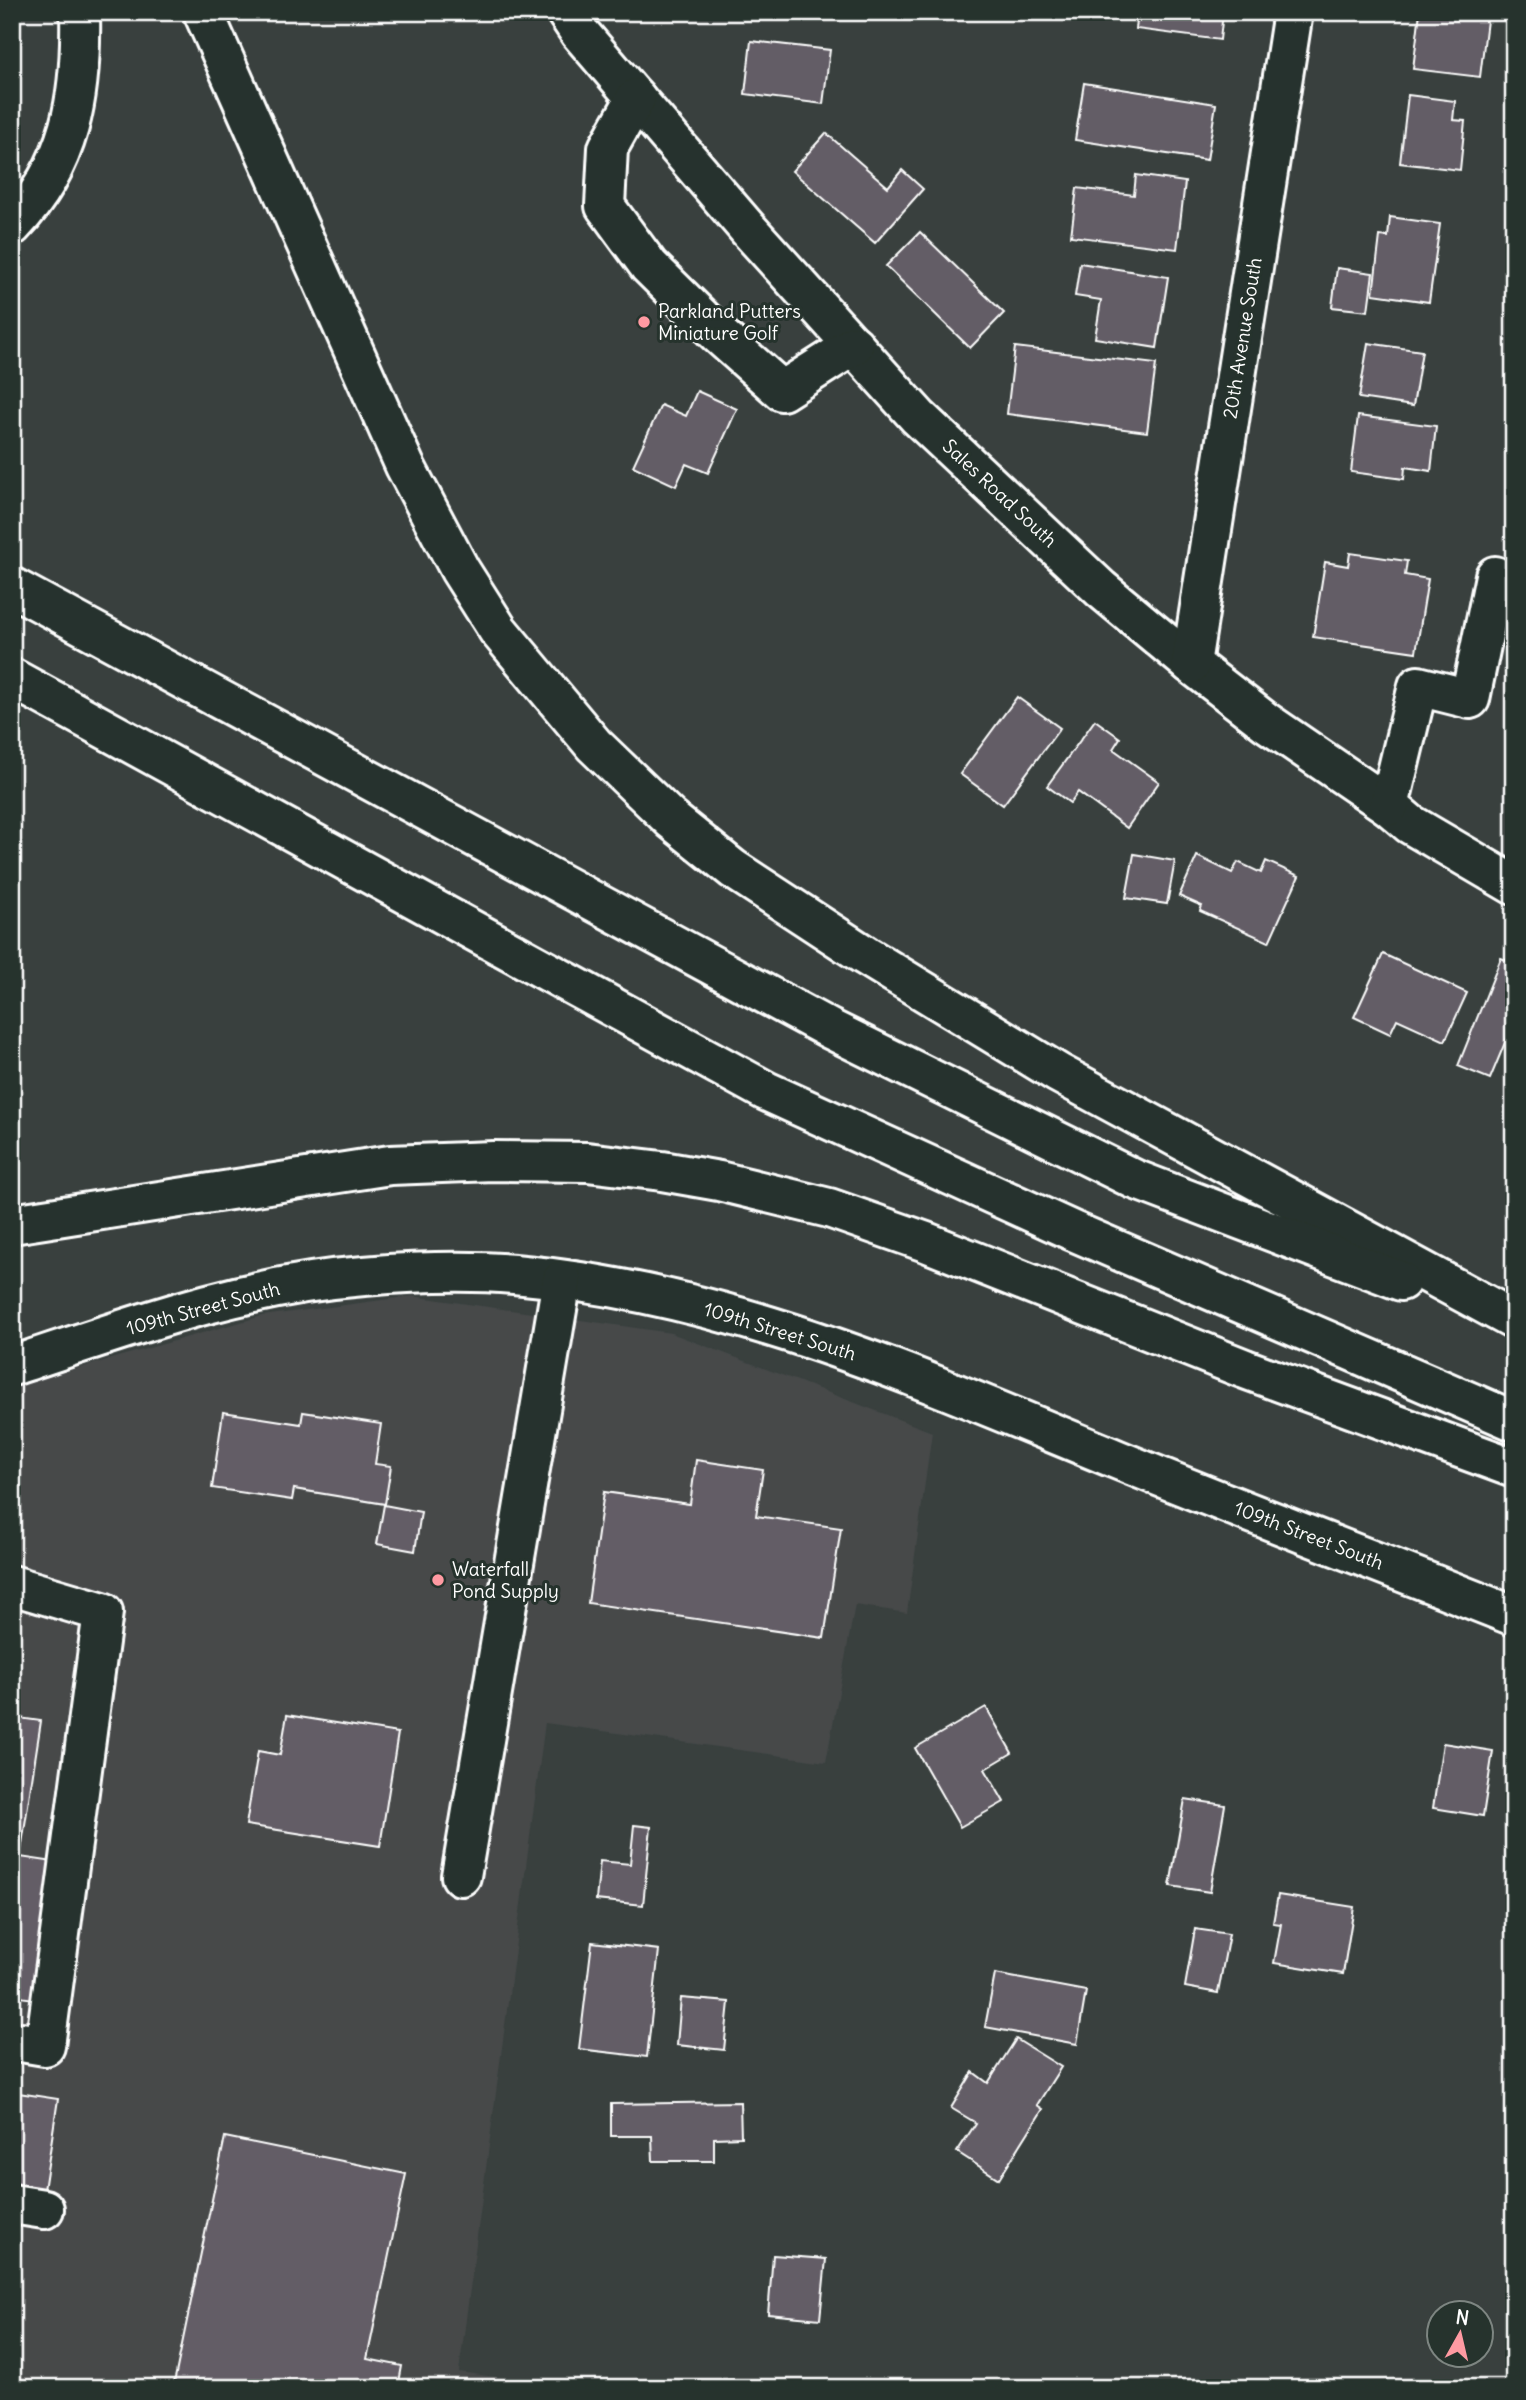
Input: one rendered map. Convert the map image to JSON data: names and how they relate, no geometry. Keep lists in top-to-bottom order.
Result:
{
  "streets": {
    "main road": ["20th Avenue South", "Sales Road South", "109th Street South"]
  },
  "crossings": [
    ["20th Avenue South", "Sales Road South"]
  ],
  "places": ["Parkland Putters Miniature Golf", "Waterfall Pond Supply"],
  "north": "top"
}
